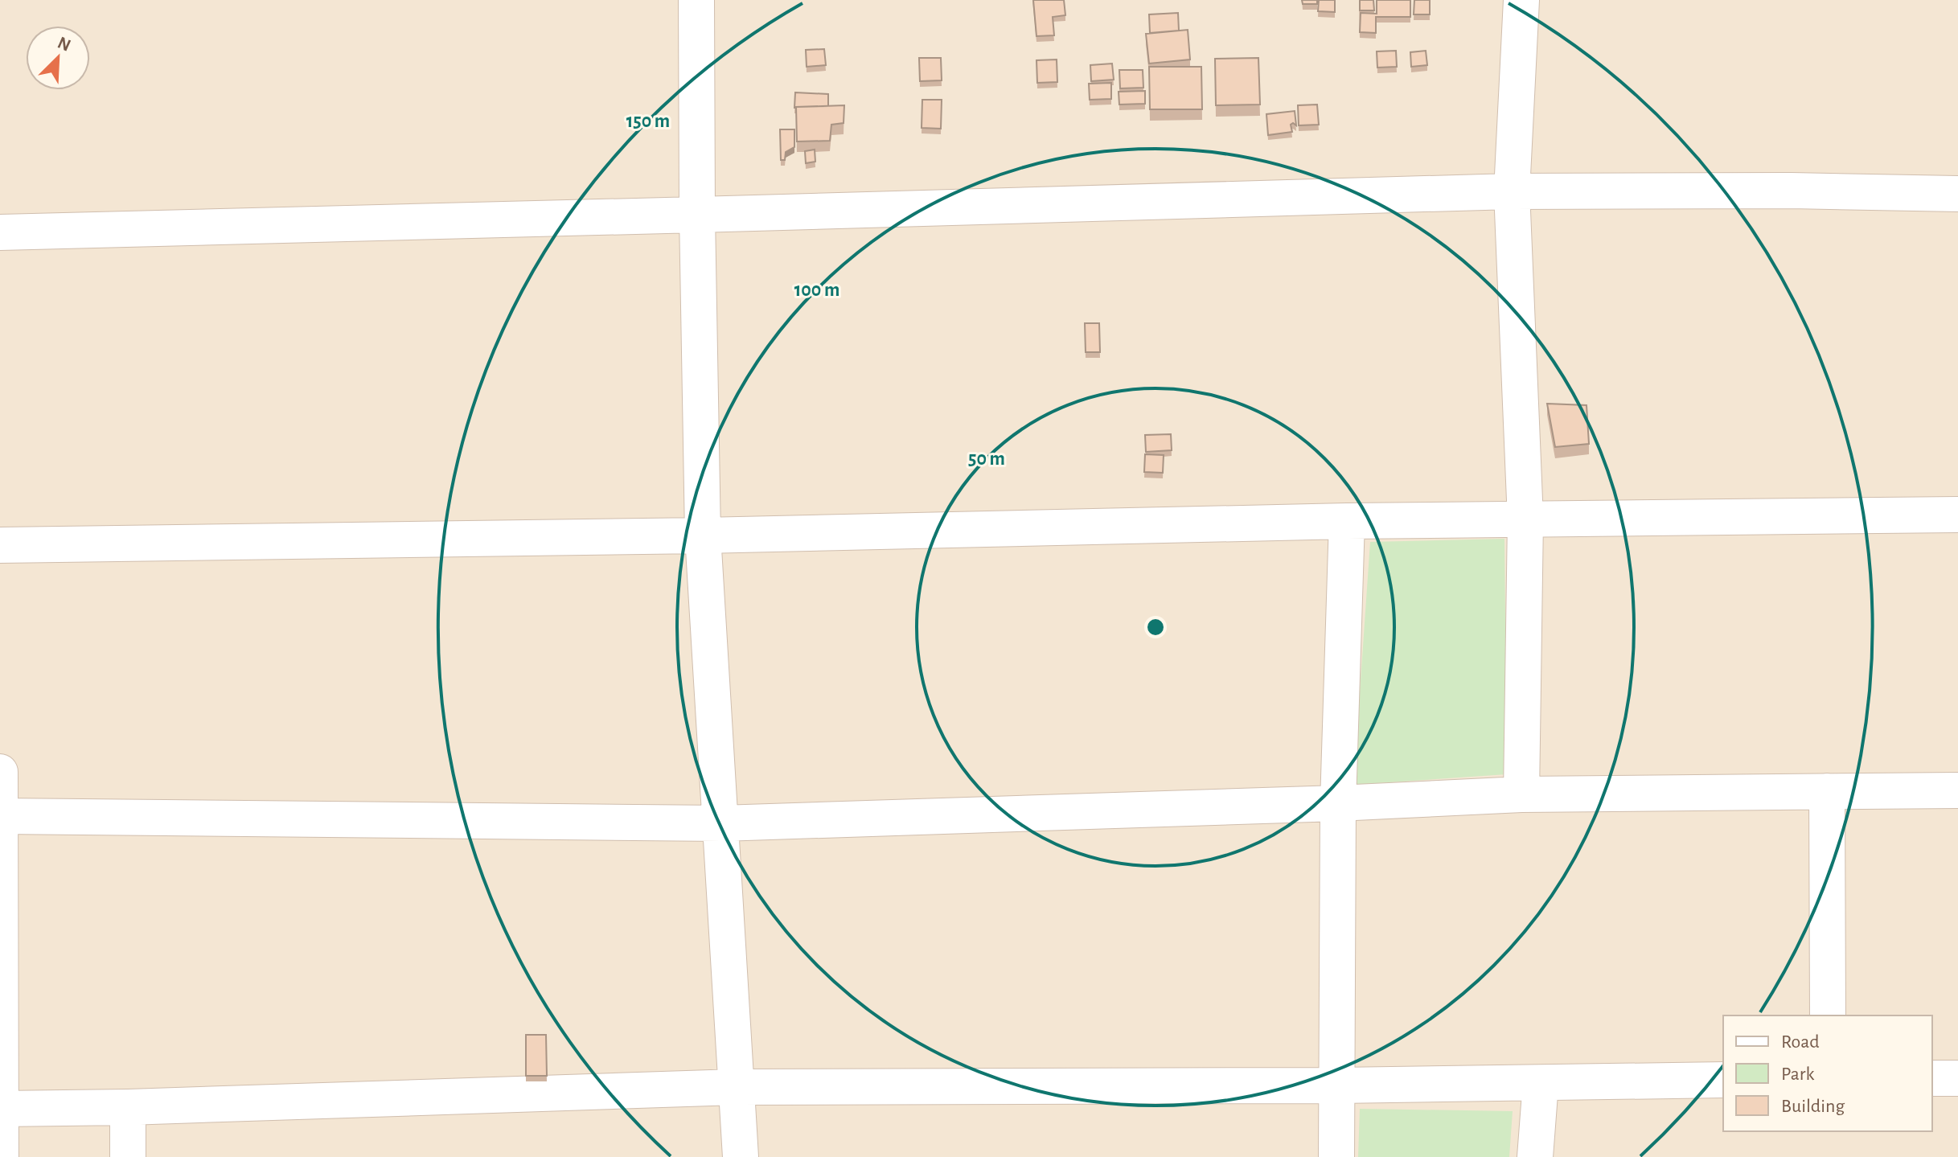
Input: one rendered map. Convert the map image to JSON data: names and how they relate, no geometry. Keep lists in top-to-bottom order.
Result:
{
  "legend": ["Road", "Park", "Building"],
  "north": "top right",
  "rings": ["150 m", "100 m", "50 m"]
}
